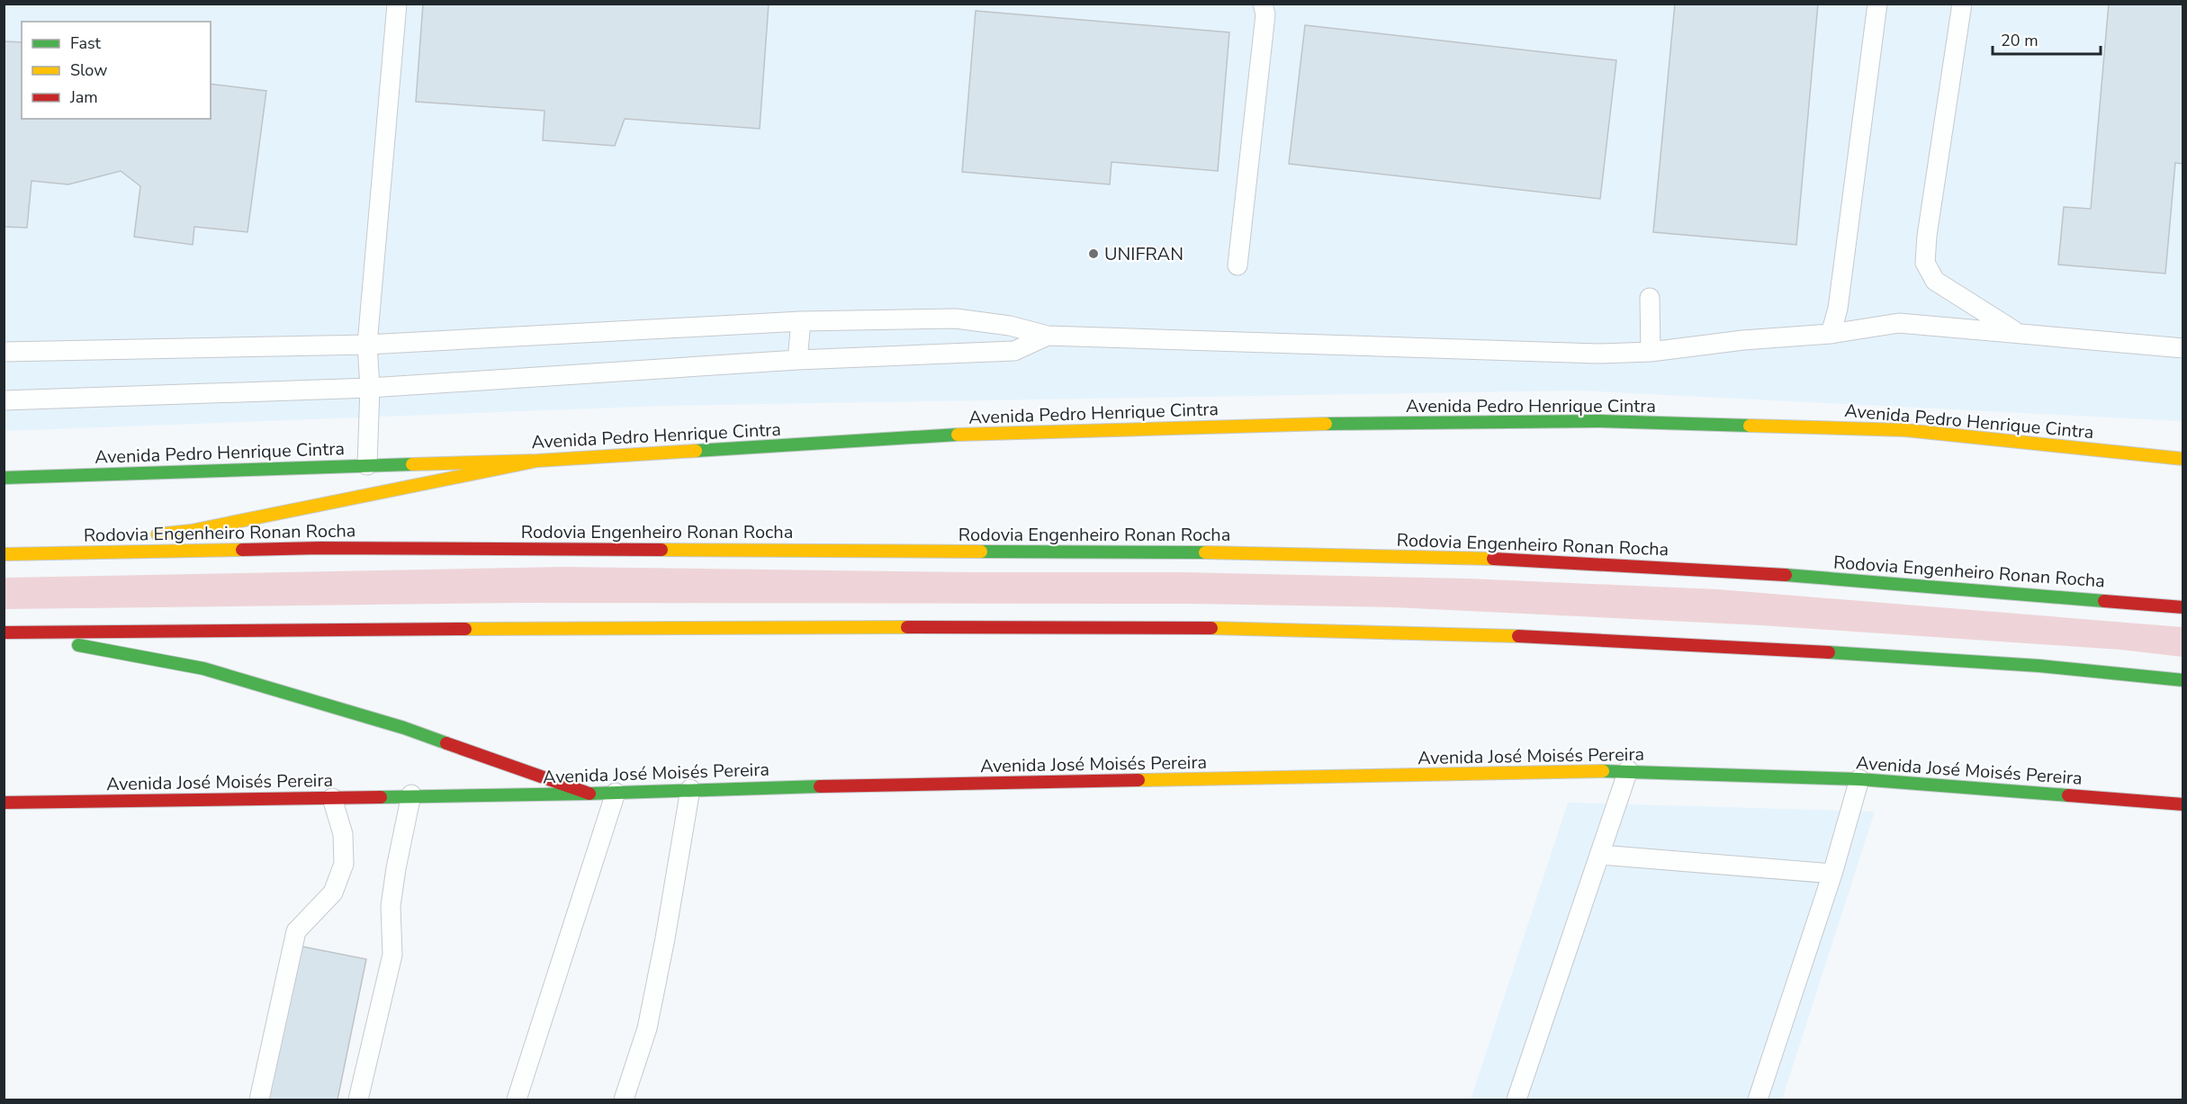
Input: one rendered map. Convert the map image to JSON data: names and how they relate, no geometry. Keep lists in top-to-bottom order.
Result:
{
  "streets": {
    "main road": ["Avenida Pedro Henrique Cintra", "Rodovia Engenheiro Ronan Rocha", "Avenida José Moisés Pereira"]
  },
  "places": ["UNIFRAN"],
  "legend": ["Fast", "Slow", "Jam"],
  "scale_bar": "20 m"
}
